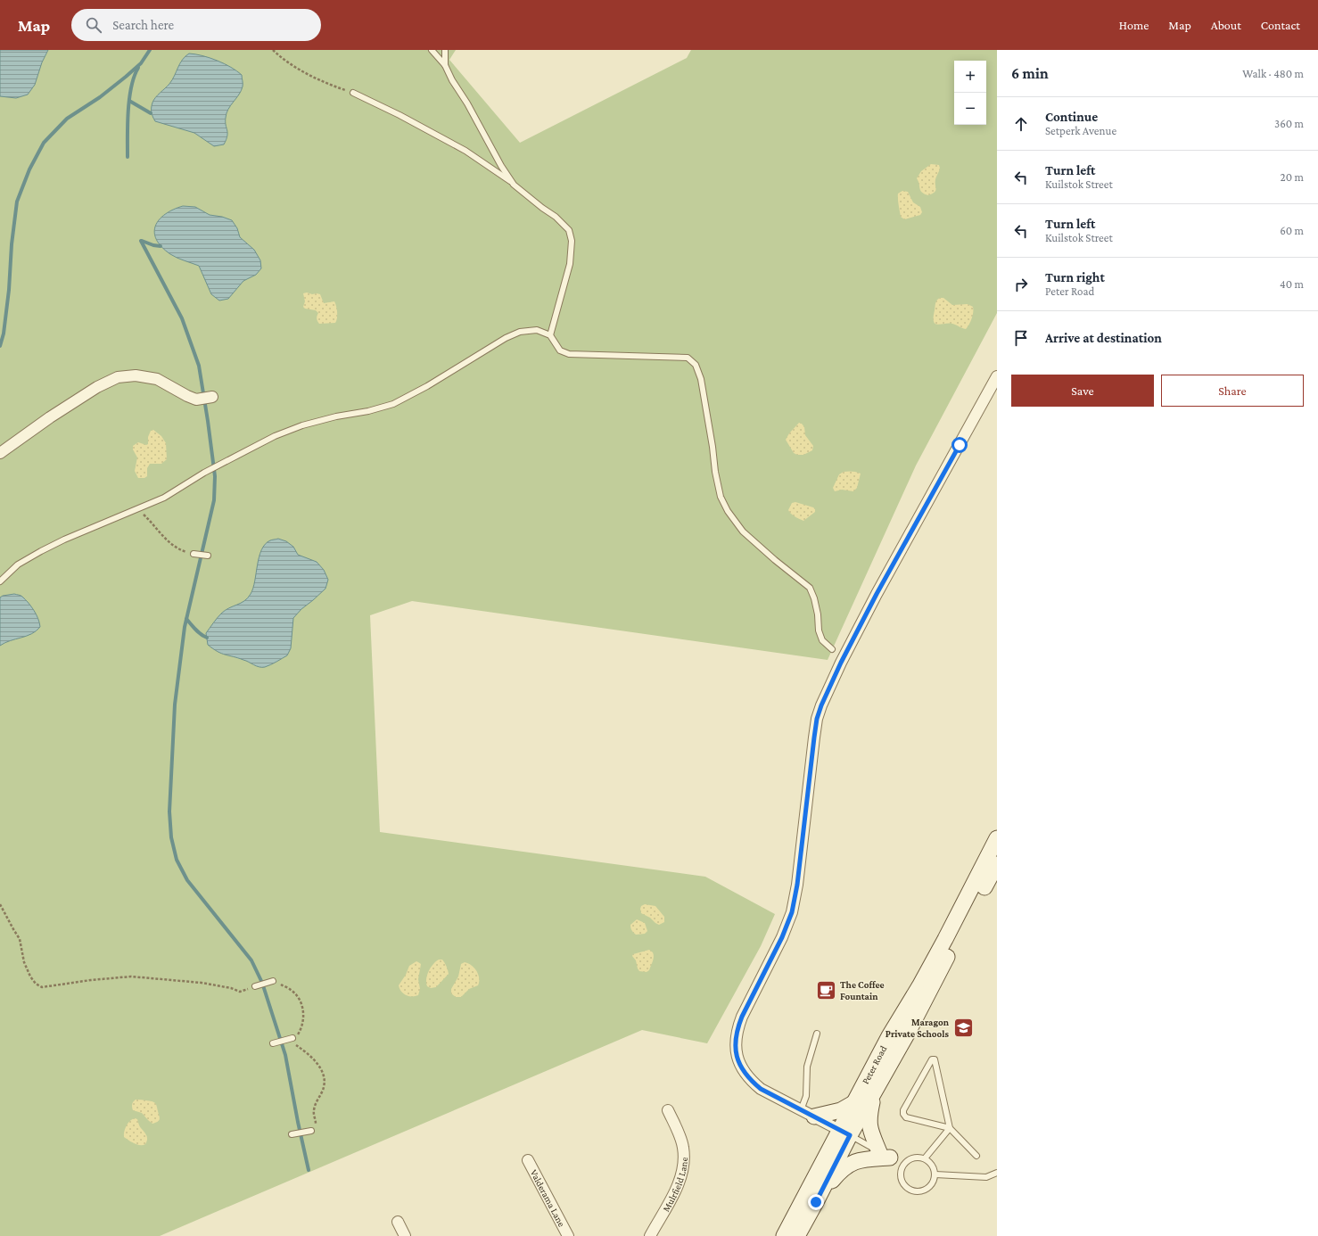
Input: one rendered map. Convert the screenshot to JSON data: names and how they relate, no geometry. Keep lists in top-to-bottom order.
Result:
{
  "streets": {
    "main road": ["Peter Road"],
    "street": ["Mulrfield Lane", "Valderama Lane"]
  },
  "places": {
    "cafe": ["The Coffee Fountain"],
    "school or university": ["Maragon Private Schools"]
  },
  "page": {
    "header": "Map",
    "search": "Search here",
    "nav": [
      "Home",
      "Map",
      "About",
      "Contact"
    ],
    "heading": ["6 min", "Walk · 480 m"],
    "map_buttons": ["+", "−"],
    "list": [
      ["Continue", "Setperk Avenue", "360 m"],
      ["Turn left", "Kuilstok Street", "20 m"],
      ["Turn left", "Kuilstok Street", "60 m"],
      ["Turn right", "Peter Road", "40 m"],
      "Arrive at destination"
    ],
    "buttons": ["Save", "Share"]
  }
}
